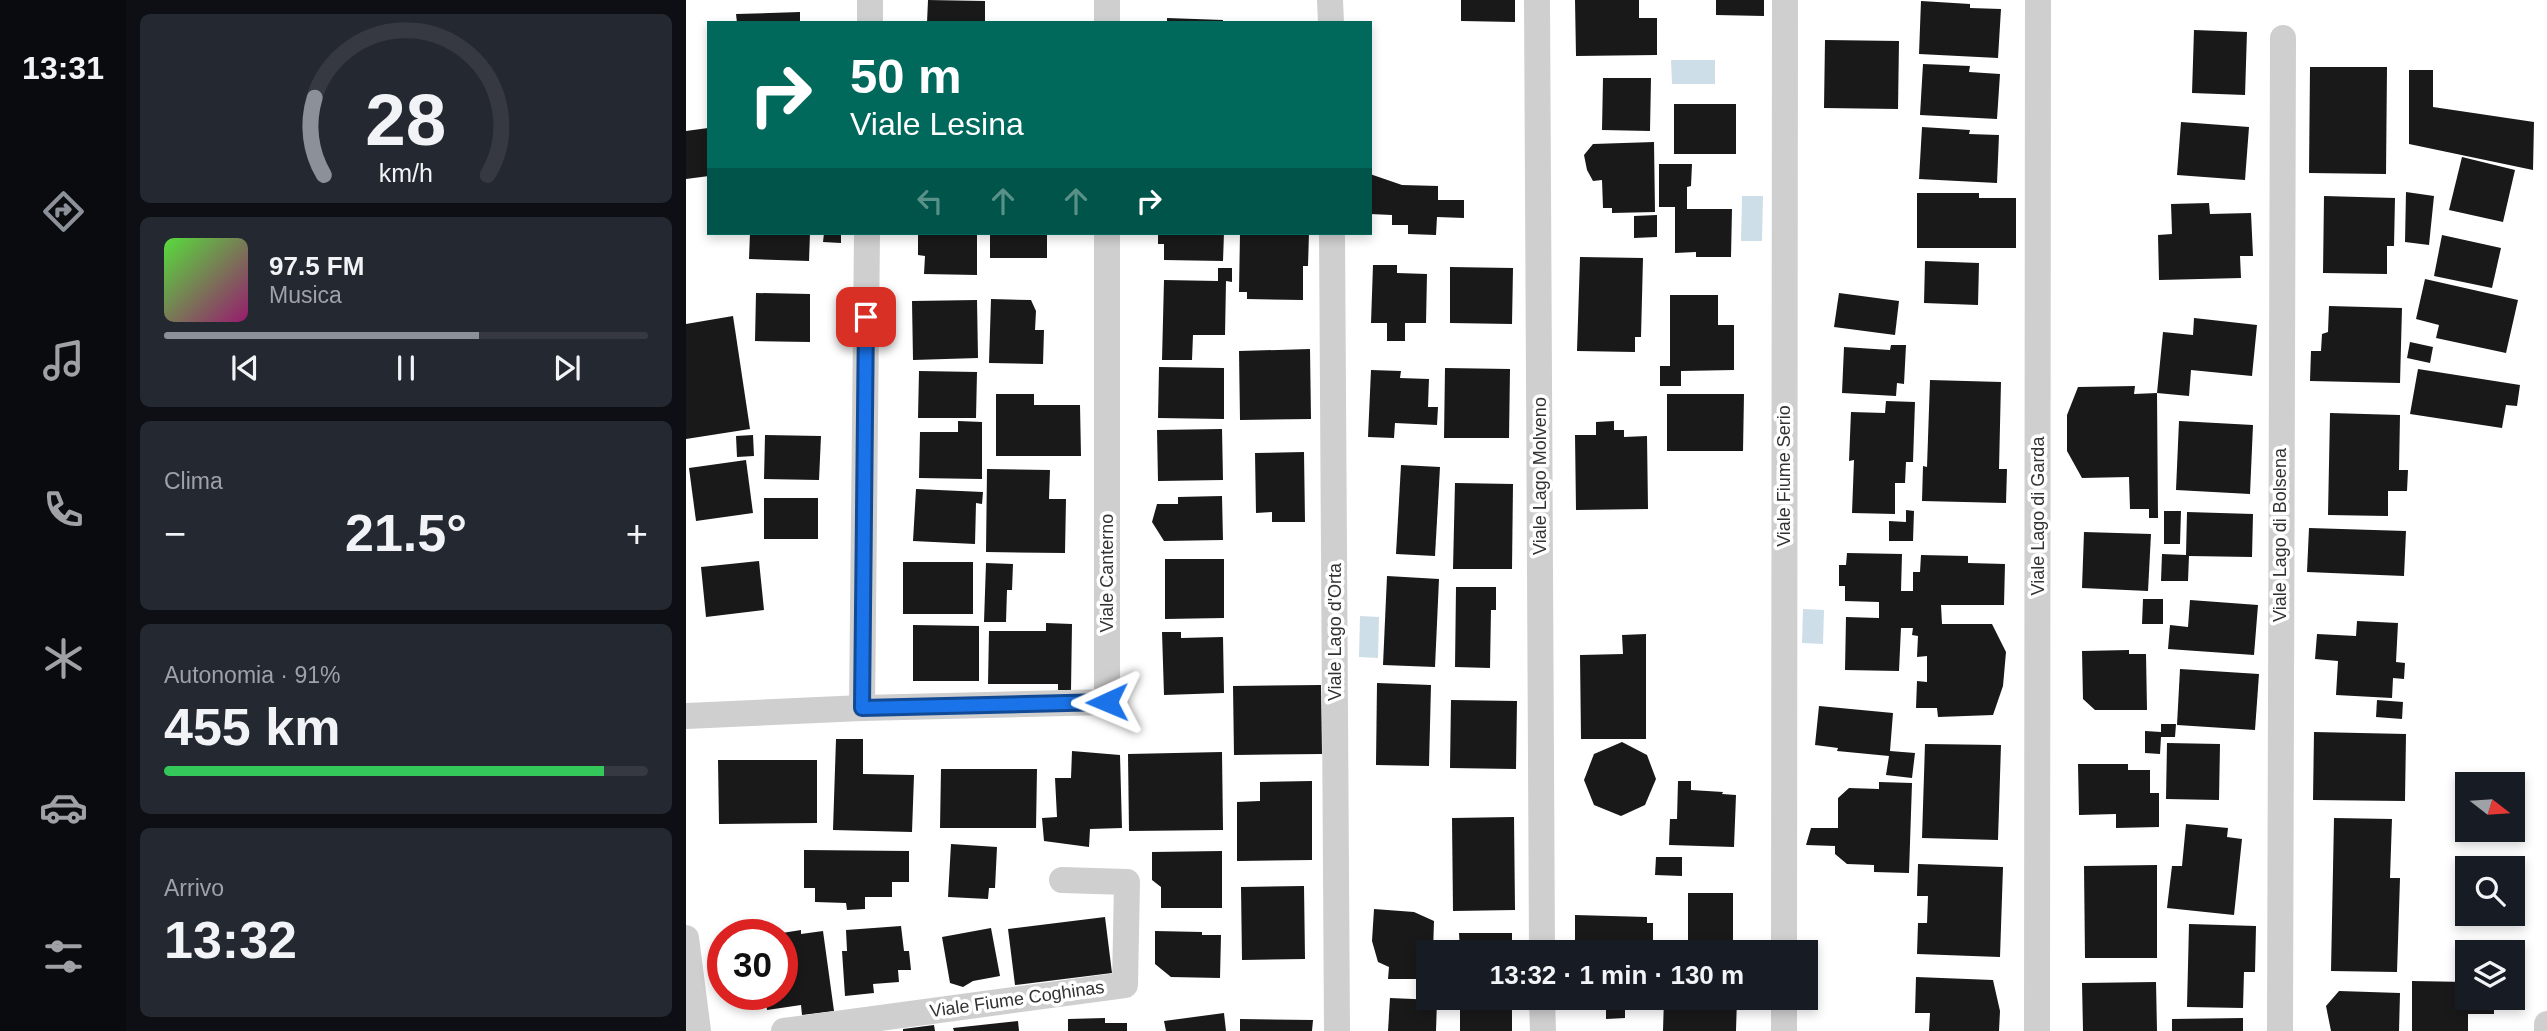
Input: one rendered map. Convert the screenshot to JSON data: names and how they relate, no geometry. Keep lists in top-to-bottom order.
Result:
{
  "streets": {
    "street": [
      "Viale Lago Molveno",
      "Viale Fiume Serio",
      "Viale Lago di Garda",
      "Viale Lago di Bolsena",
      "Viale Canterno",
      "Viale Lago d'Orta",
      "Viale Fiume Coghinas"
    ]
  },
  "north": "right",
  "page": {
    "tabs": "13:31",
    "turn": ["50 m", "Viale Lesina"],
    "song": ["97.5 FM", "Musica"],
    "tile": [
      "Clima",
      ["Autonomia · 91%", "455 km"],
      ["Arrivo", "13:32"]
    ],
    "heat": ["−", "21.5°", "+"],
    "limit": "30",
    "trip": "13:32 · 1 min · 130 m",
    "gauge": ["28", "km/h"]
  }
}
